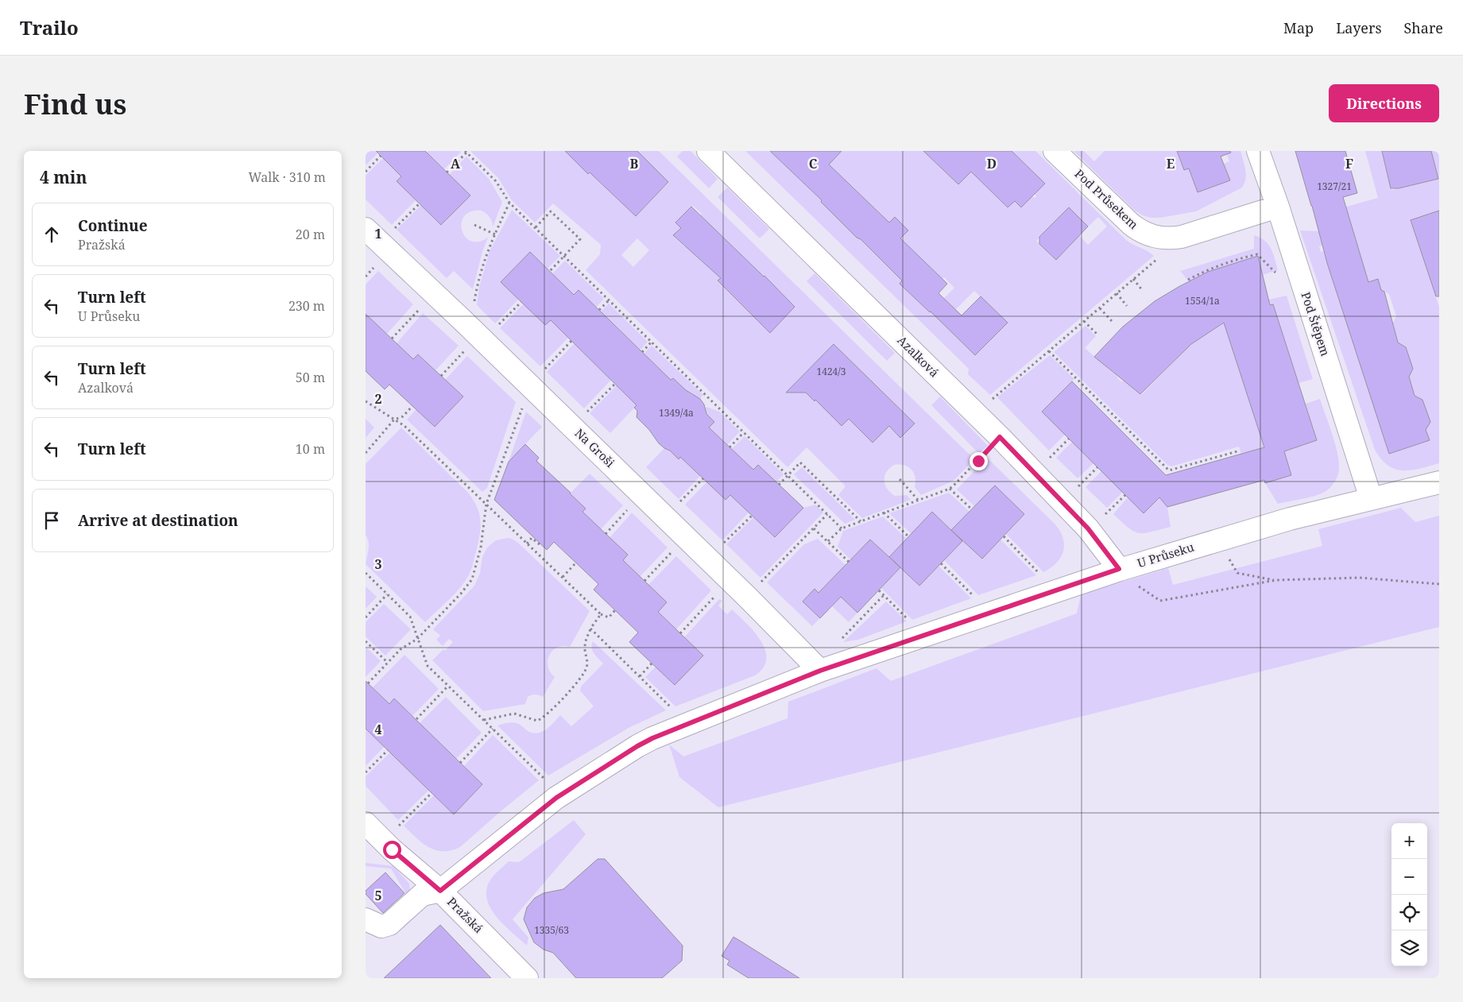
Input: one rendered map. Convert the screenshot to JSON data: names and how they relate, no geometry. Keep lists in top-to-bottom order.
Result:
{
  "streets": {
    "street": [
      "Pod Průsekem",
      "Pod Štěpem",
      "Azalková",
      "Na Groši",
      "U Průseku",
      "Pražská"
    ]
  },
  "crossings": [
    ["Pod Průsekem", "Pod Štěpem"],
    ["Pod Štěpem", "U Průseku"],
    ["Azalková", "U Průseku"],
    ["Na Groši", "U Průseku"],
    ["U Průseku", "Pražská"]
  ],
  "house_numbers": [
    "1327/21",
    "1554/1a",
    "1424/3",
    "1349/4a",
    "1335/63"
  ],
  "page": {
    "header": "Trailo",
    "nav": ["Map", "Layers", "Share"],
    "buttons": "Directions",
    "title": "Find us",
    "heading": ["4 min", "Walk · 310 m"],
    "list": [
      ["Continue", "Pražská", "20 m"],
      ["Turn left", "U Průseku", "230 m"],
      ["Turn left", "Azalková", "50 m"],
      ["Turn left", "10 m"],
      "Arrive at destination"
    ],
    "map_buttons": ["+", "−"]
  },
  "grid": {
    "columns": [
      "A",
      "B",
      "C",
      "D",
      "E",
      "F"
    ],
    "rows": [
      "1",
      "2",
      "3",
      "4",
      "5"
    ]
  }
}
